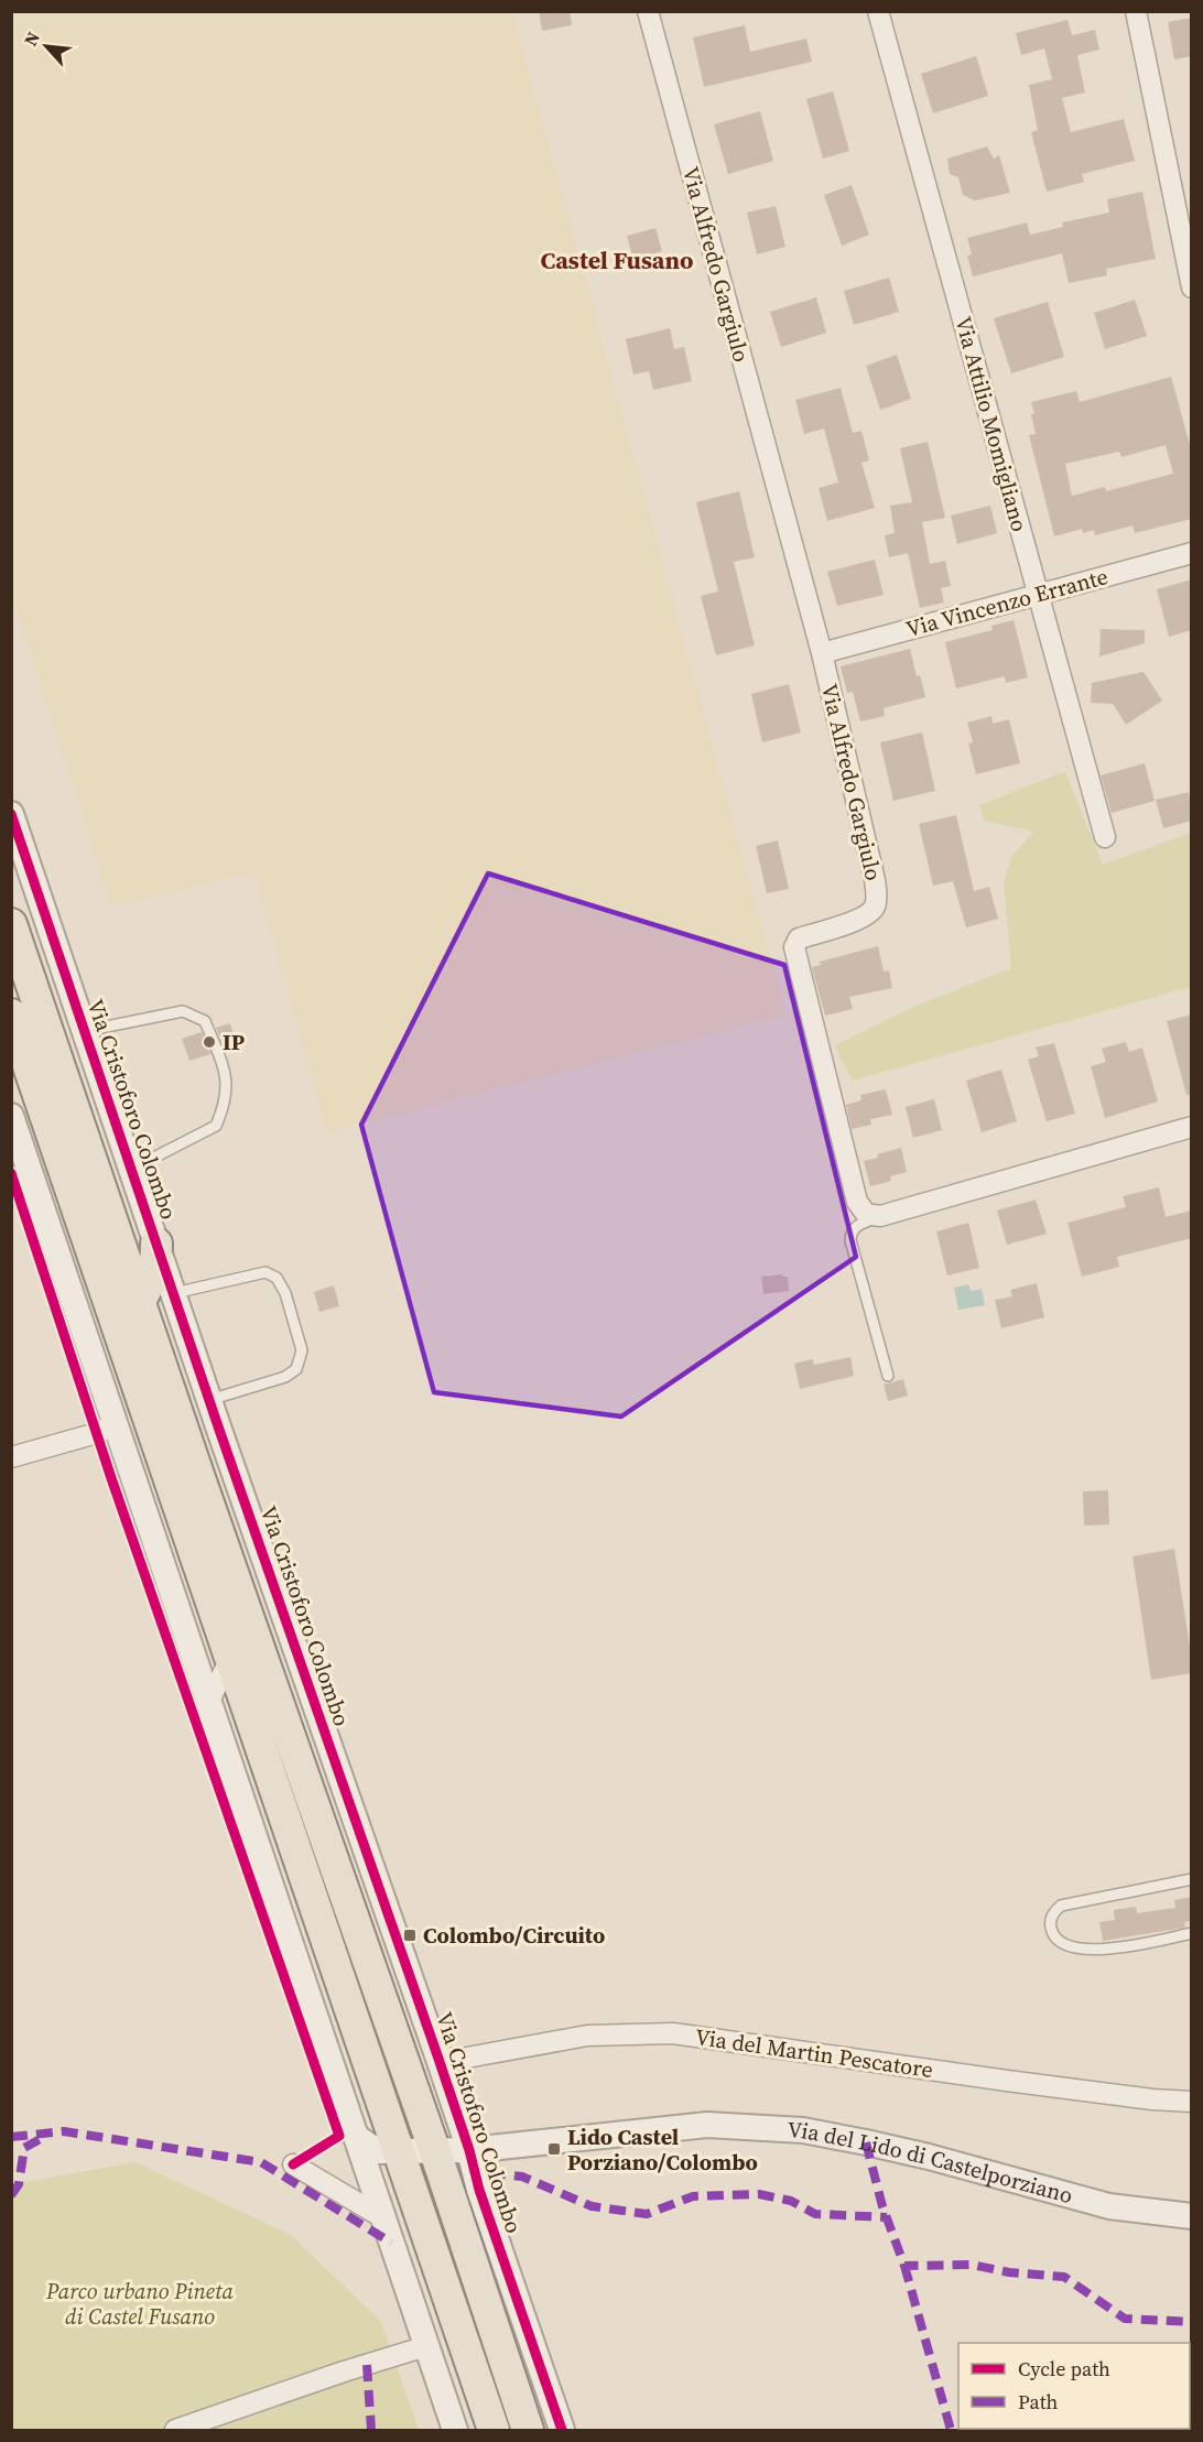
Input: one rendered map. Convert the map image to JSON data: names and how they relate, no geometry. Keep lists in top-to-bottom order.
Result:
{
  "streets": {
    "street": [
      "Via Alfredo Gargiulo",
      "Via Attilio Momigliano",
      "Via Vincenzo Errante",
      "Via Cristoforo Colombo",
      "Via del Martin Pescatore",
      "Via del Lido di Castelporziano"
    ]
  },
  "crossings": [
    ["Via Alfredo Gargiulo", "Via Vincenzo Errante"],
    ["Via Attilio Momigliano", "Via Vincenzo Errante"],
    ["Via Cristoforo Colombo", "Via del Martin Pescatore"],
    ["Via Cristoforo Colombo", "Via del Lido di Castelporziano"]
  ],
  "districts": ["Castel Fusano"],
  "parks": ["Parco urbano Pineta di Castel Fusano"],
  "places": {
    "other": ["IP"],
    "transit": ["Colombo/Circuito", "Lido Castel Porziano/Colombo"]
  },
  "legend": ["Cycle path", "Path"],
  "north": "top left"
}
